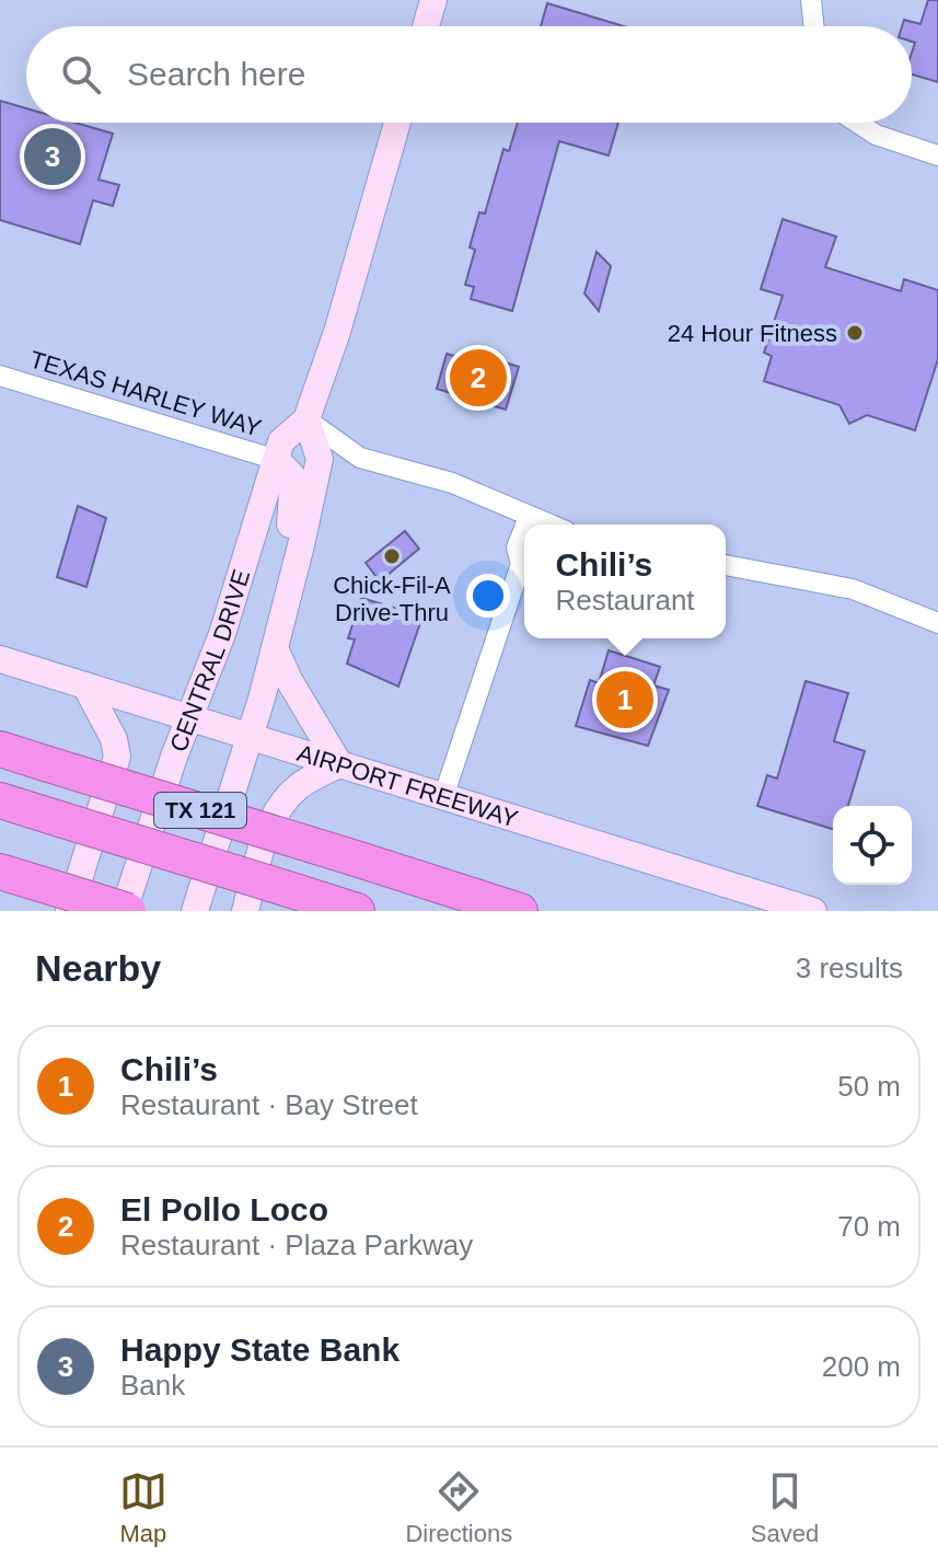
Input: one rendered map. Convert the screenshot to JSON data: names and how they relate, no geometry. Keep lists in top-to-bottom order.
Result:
{
  "streets": {
    "highway": ["TX 121"],
    "main road": ["CENTRAL DRIVE", "AIRPORT FREEWAY"],
    "street": ["TEXAS HARLEY WAY"]
  },
  "crossings": [
    ["TEXAS HARLEY WAY", "CENTRAL DRIVE"],
    ["CENTRAL DRIVE", "AIRPORT FREEWAY"]
  ],
  "places": ["24 Hour Fitness", "Chick-Fil-A Drive-Thru"],
  "page": {
    "search": "Search here",
    "pins": ["3", "2", "1"],
    "popup": ["Chili’s", "Restaurant"],
    "heading": ["Nearby", "3 results"],
    "list": [
      {
        "mark": "1",
        "name": "Chili’s",
        "note": "Restaurant · Bay Street",
        "value": "50 m"
      },
      {
        "mark": "2",
        "name": "El Pollo Loco",
        "note": "Restaurant · Plaza Parkway",
        "value": "70 m"
      },
      {
        "mark": "3",
        "name": "Happy State Bank",
        "note": "Bank",
        "value": "200 m"
      }
    ],
    "nav": ["Map", "Directions", "Saved"]
  }
}
